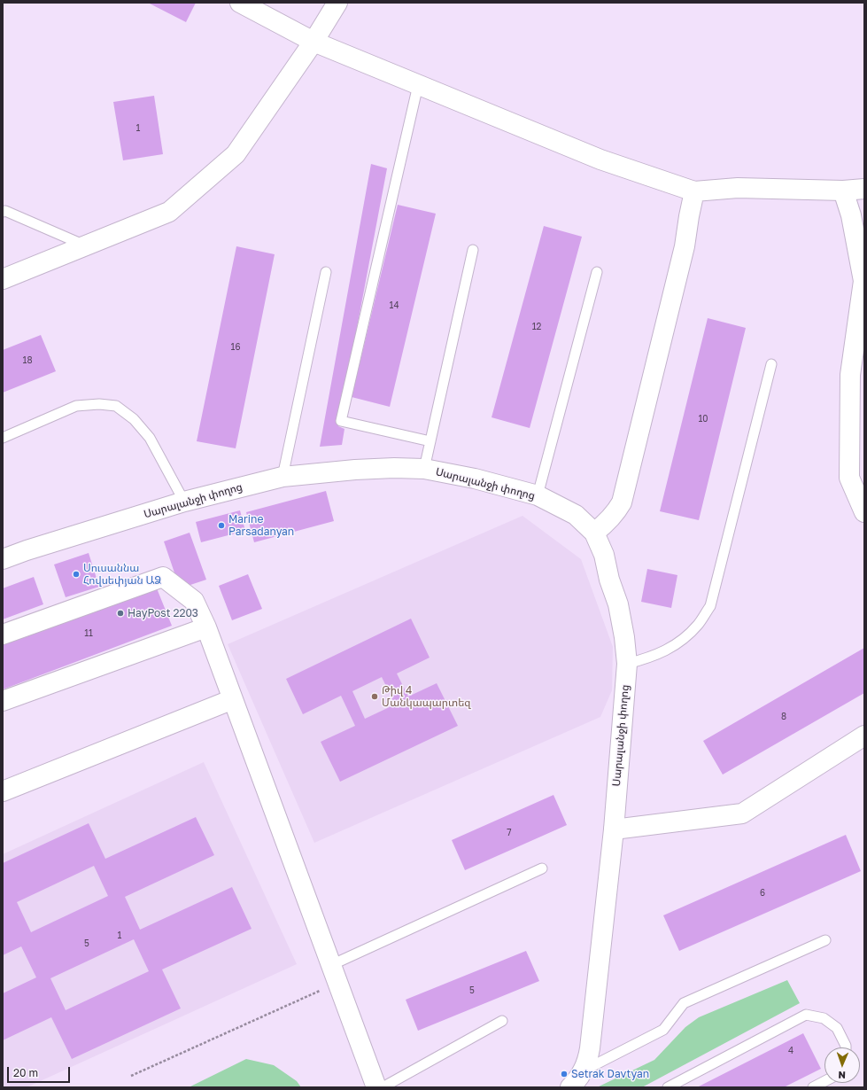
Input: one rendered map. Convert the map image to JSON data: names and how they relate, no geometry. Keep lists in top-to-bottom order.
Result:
{
  "streets": {
    "street": ["Սարալանջի փողոց"]
  },
  "places": [
    "Marine Parsadanyan",
    "Սուսաննա Հովսեփյան ԱՁ",
    "HayPost 2203",
    "Թիվ 4 Մանկապարտեզ",
    "Setrak Davtyan"
  ],
  "house_numbers": [
    "1",
    "14",
    "12",
    "16",
    "18",
    "10",
    "11",
    "8",
    "7",
    "6",
    "1",
    "5",
    "5",
    "4"
  ],
  "scale_bar": "20 m",
  "north": "bottom"
}
